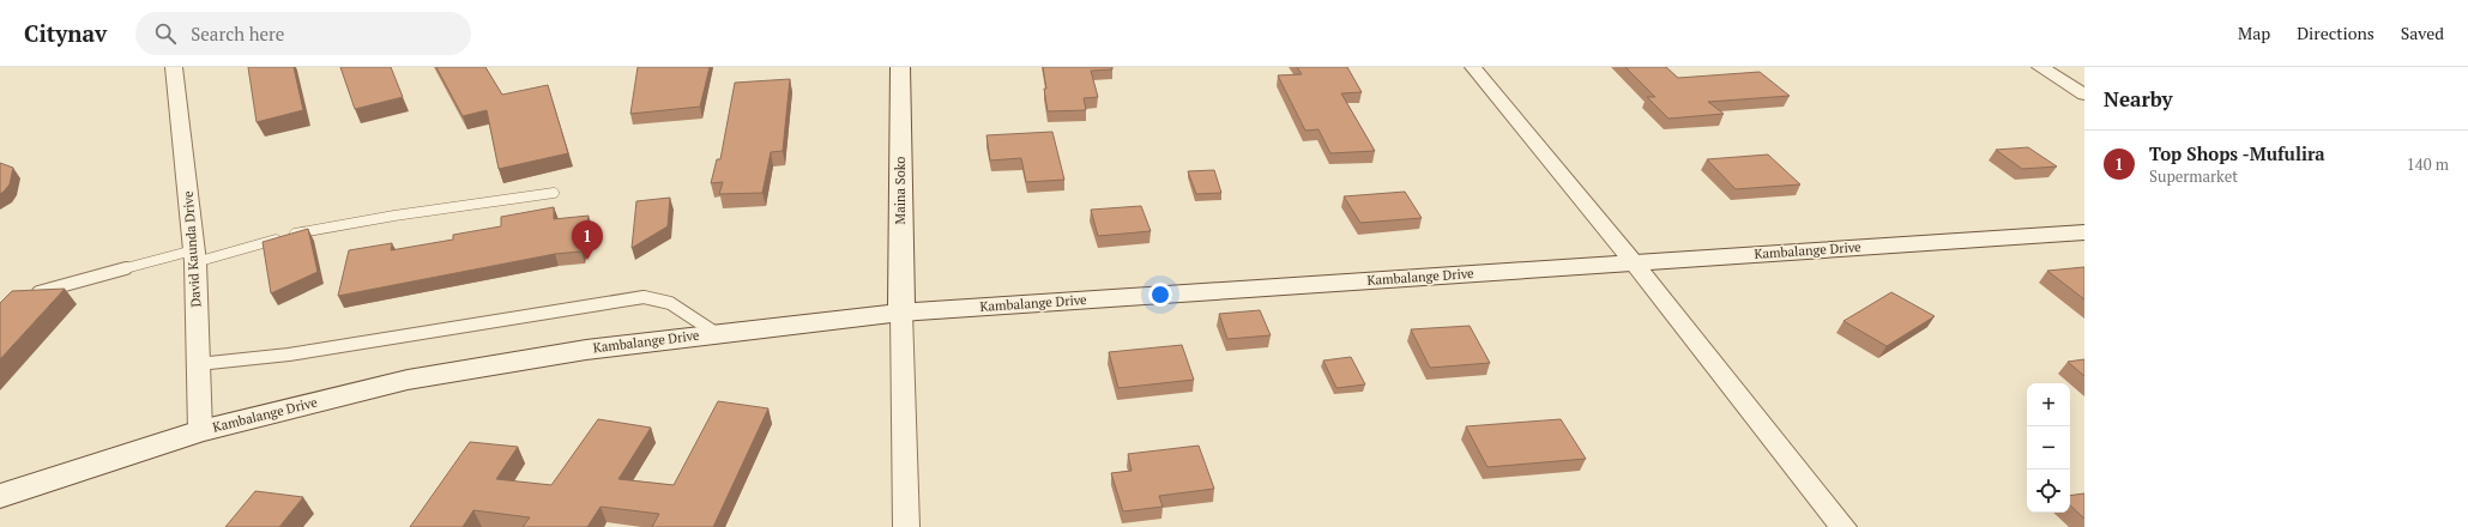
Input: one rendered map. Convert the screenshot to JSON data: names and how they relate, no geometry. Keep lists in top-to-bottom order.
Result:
{
  "streets": {
    "street": ["Maina Soko", "David Kaunda Drive", "Kambalange Drive"]
  },
  "crossings": [
    ["Maina Soko", "Kambalange Drive"],
    ["David Kaunda Drive", "Kambalange Drive"]
  ],
  "page": {
    "header": "Citynav",
    "search": "Search here",
    "nav": ["Map", "Directions", "Saved"],
    "heading": "Nearby",
    "list": [
      {
        "mark": "1",
        "name": "Top Shops -Mufulira",
        "note": "Supermarket",
        "value": "140 m"
      }
    ],
    "pins": "1",
    "map_buttons": ["+", "−"]
  }
}
